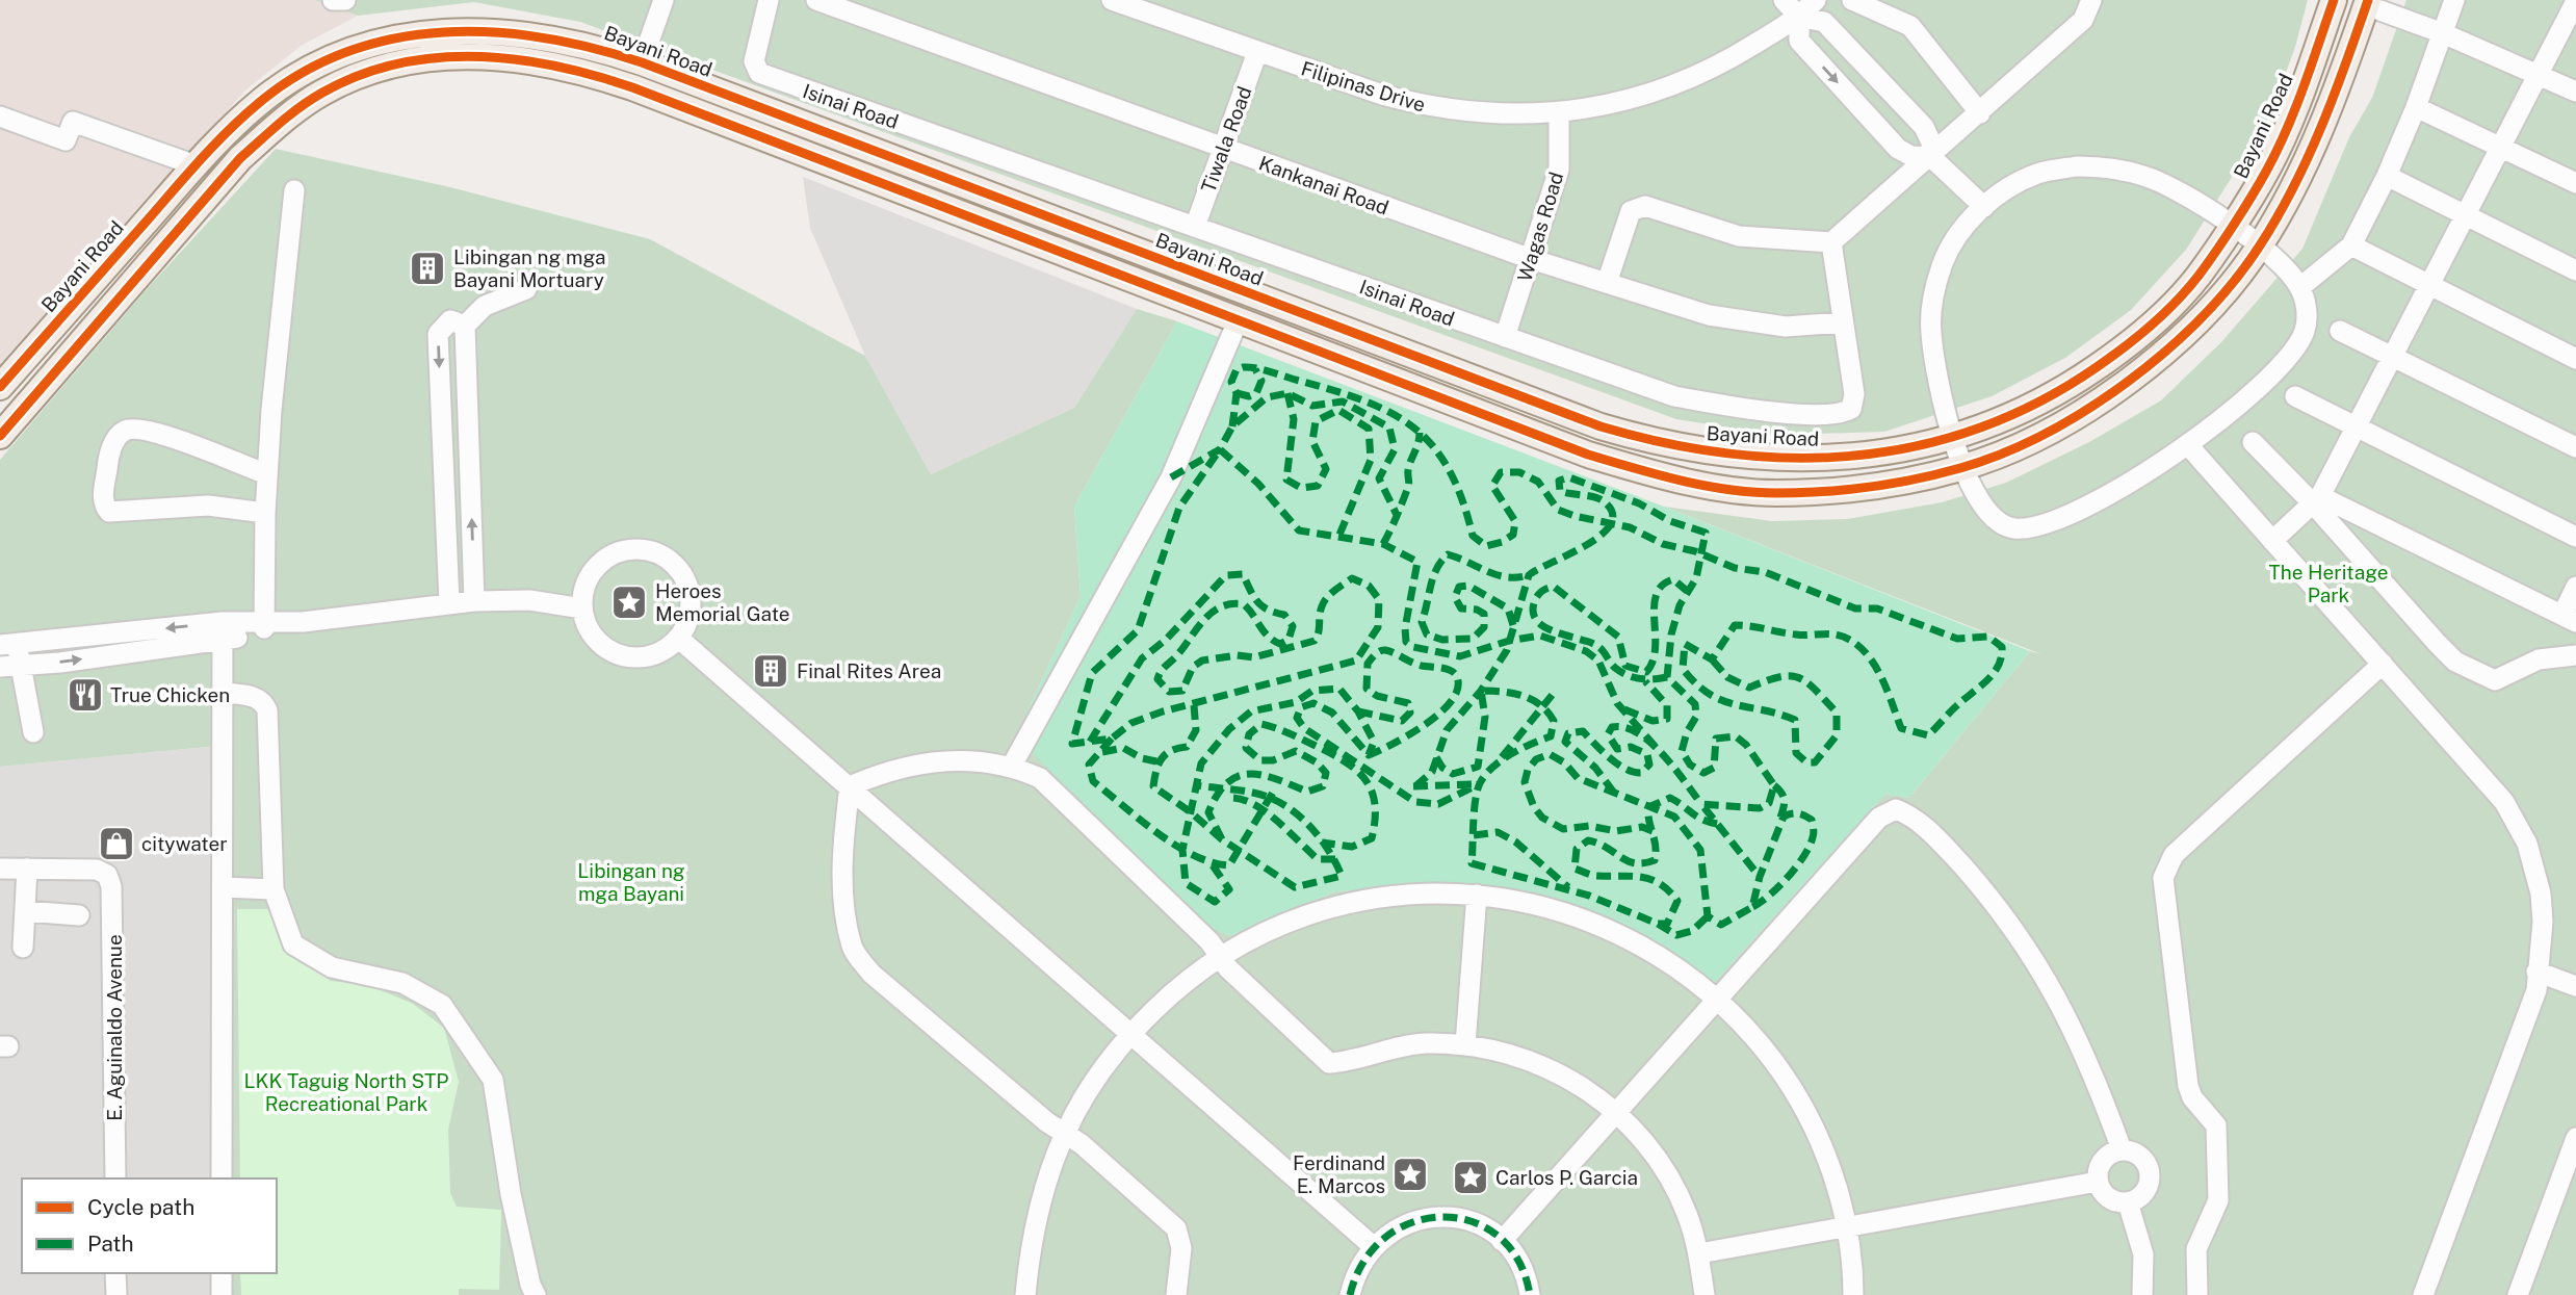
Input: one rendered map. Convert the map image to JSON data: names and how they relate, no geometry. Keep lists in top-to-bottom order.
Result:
{
  "streets": {
    "main road": ["Bayani Road"],
    "street": [
      "Filipinas Drive",
      "Isinai Road",
      "Tiwala Road",
      "Kankanai Road",
      "Wagas Road",
      "E. Aguinaldo Avenue"
    ]
  },
  "crossings": [
    ["Filipinas Drive", "Tiwala Road"],
    ["Filipinas Drive", "Wagas Road"],
    ["Isinai Road", "Tiwala Road"],
    ["Isinai Road", "Kankanai Road"],
    ["Isinai Road", "Wagas Road"],
    ["Tiwala Road", "Kankanai Road"],
    ["Kankanai Road", "Wagas Road"]
  ],
  "parks": ["The Heritage Park", "Libingan ng mga Bayani", "LKK Taguig North STP Recreational Park"],
  "places": {
    "building": ["Libingan ng mga Bayani Mortuary", "Final Rites Area"],
    "place": ["Heroes Memorial Gate", "Ferdinand E. Marcos", "Carlos P. Garcia"],
    "restaurant": ["True Chicken"],
    "shop": ["citywater"]
  },
  "legend": ["Cycle path", "Path"]
}
